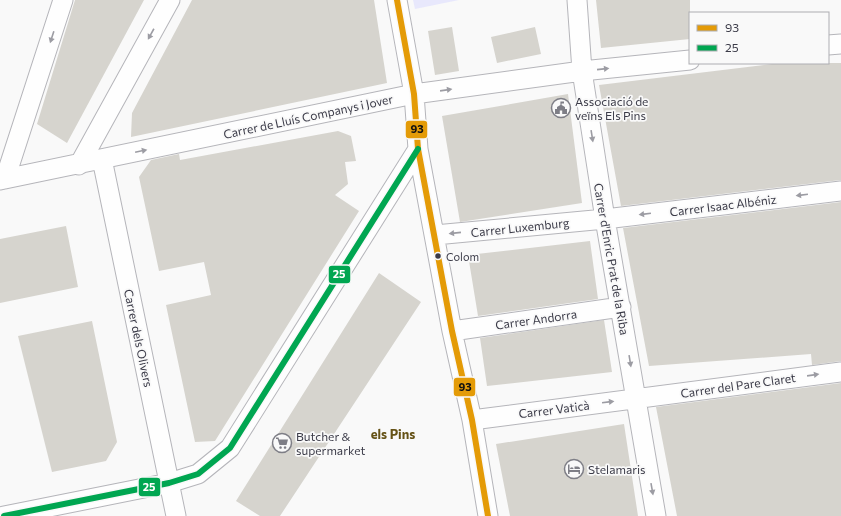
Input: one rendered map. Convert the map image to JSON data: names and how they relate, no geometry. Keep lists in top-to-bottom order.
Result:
{
  "streets": {
    "street": [
      "Carrer de Lluís Companys i Jover",
      "Carrer Isaac Albéniz",
      "Carrer Luxemburg",
      "Carrer d'Enric Prat de la Riba",
      "Carrer Andorra",
      "Carrer dels Olivers",
      "Carrer del Pare Claret",
      "Carrer Vaticà"
    ]
  },
  "crossings": [
    ["Carrer de Lluís Companys i Jover", "Carrer d'Enric Prat de la Riba"],
    ["Carrer de Lluís Companys i Jover", "Carrer dels Olivers"],
    ["Carrer Isaac Albéniz", "Carrer Luxemburg"],
    ["Carrer Isaac Albéniz", "Carrer d'Enric Prat de la Riba"],
    ["Carrer Luxemburg", "Carrer d'Enric Prat de la Riba"],
    ["Carrer d'Enric Prat de la Riba", "Carrer Andorra"],
    ["Carrer d'Enric Prat de la Riba", "Carrer del Pare Claret"],
    ["Carrer d'Enric Prat de la Riba", "Carrer Vaticà"],
    ["Carrer del Pare Claret", "Carrer Vaticà"]
  ],
  "one_way": [
    "Carrer de Lluís Companys i Jover",
    "Carrer Isaac Albéniz",
    "Carrer Luxemburg",
    "Carrer del Pare Claret",
    "Carrer Vaticà"
  ],
  "districts": ["els Pins"],
  "places": {
    "public building": ["Associació de veïns Els Pins"],
    "other": ["Colom"],
    "supermarket": ["Butcher & supermarket"],
    "hotel": ["Stelamaris"]
  },
  "lines": ["transit line 93", "transit line 25"],
  "legend": ["93", "25"]
}
